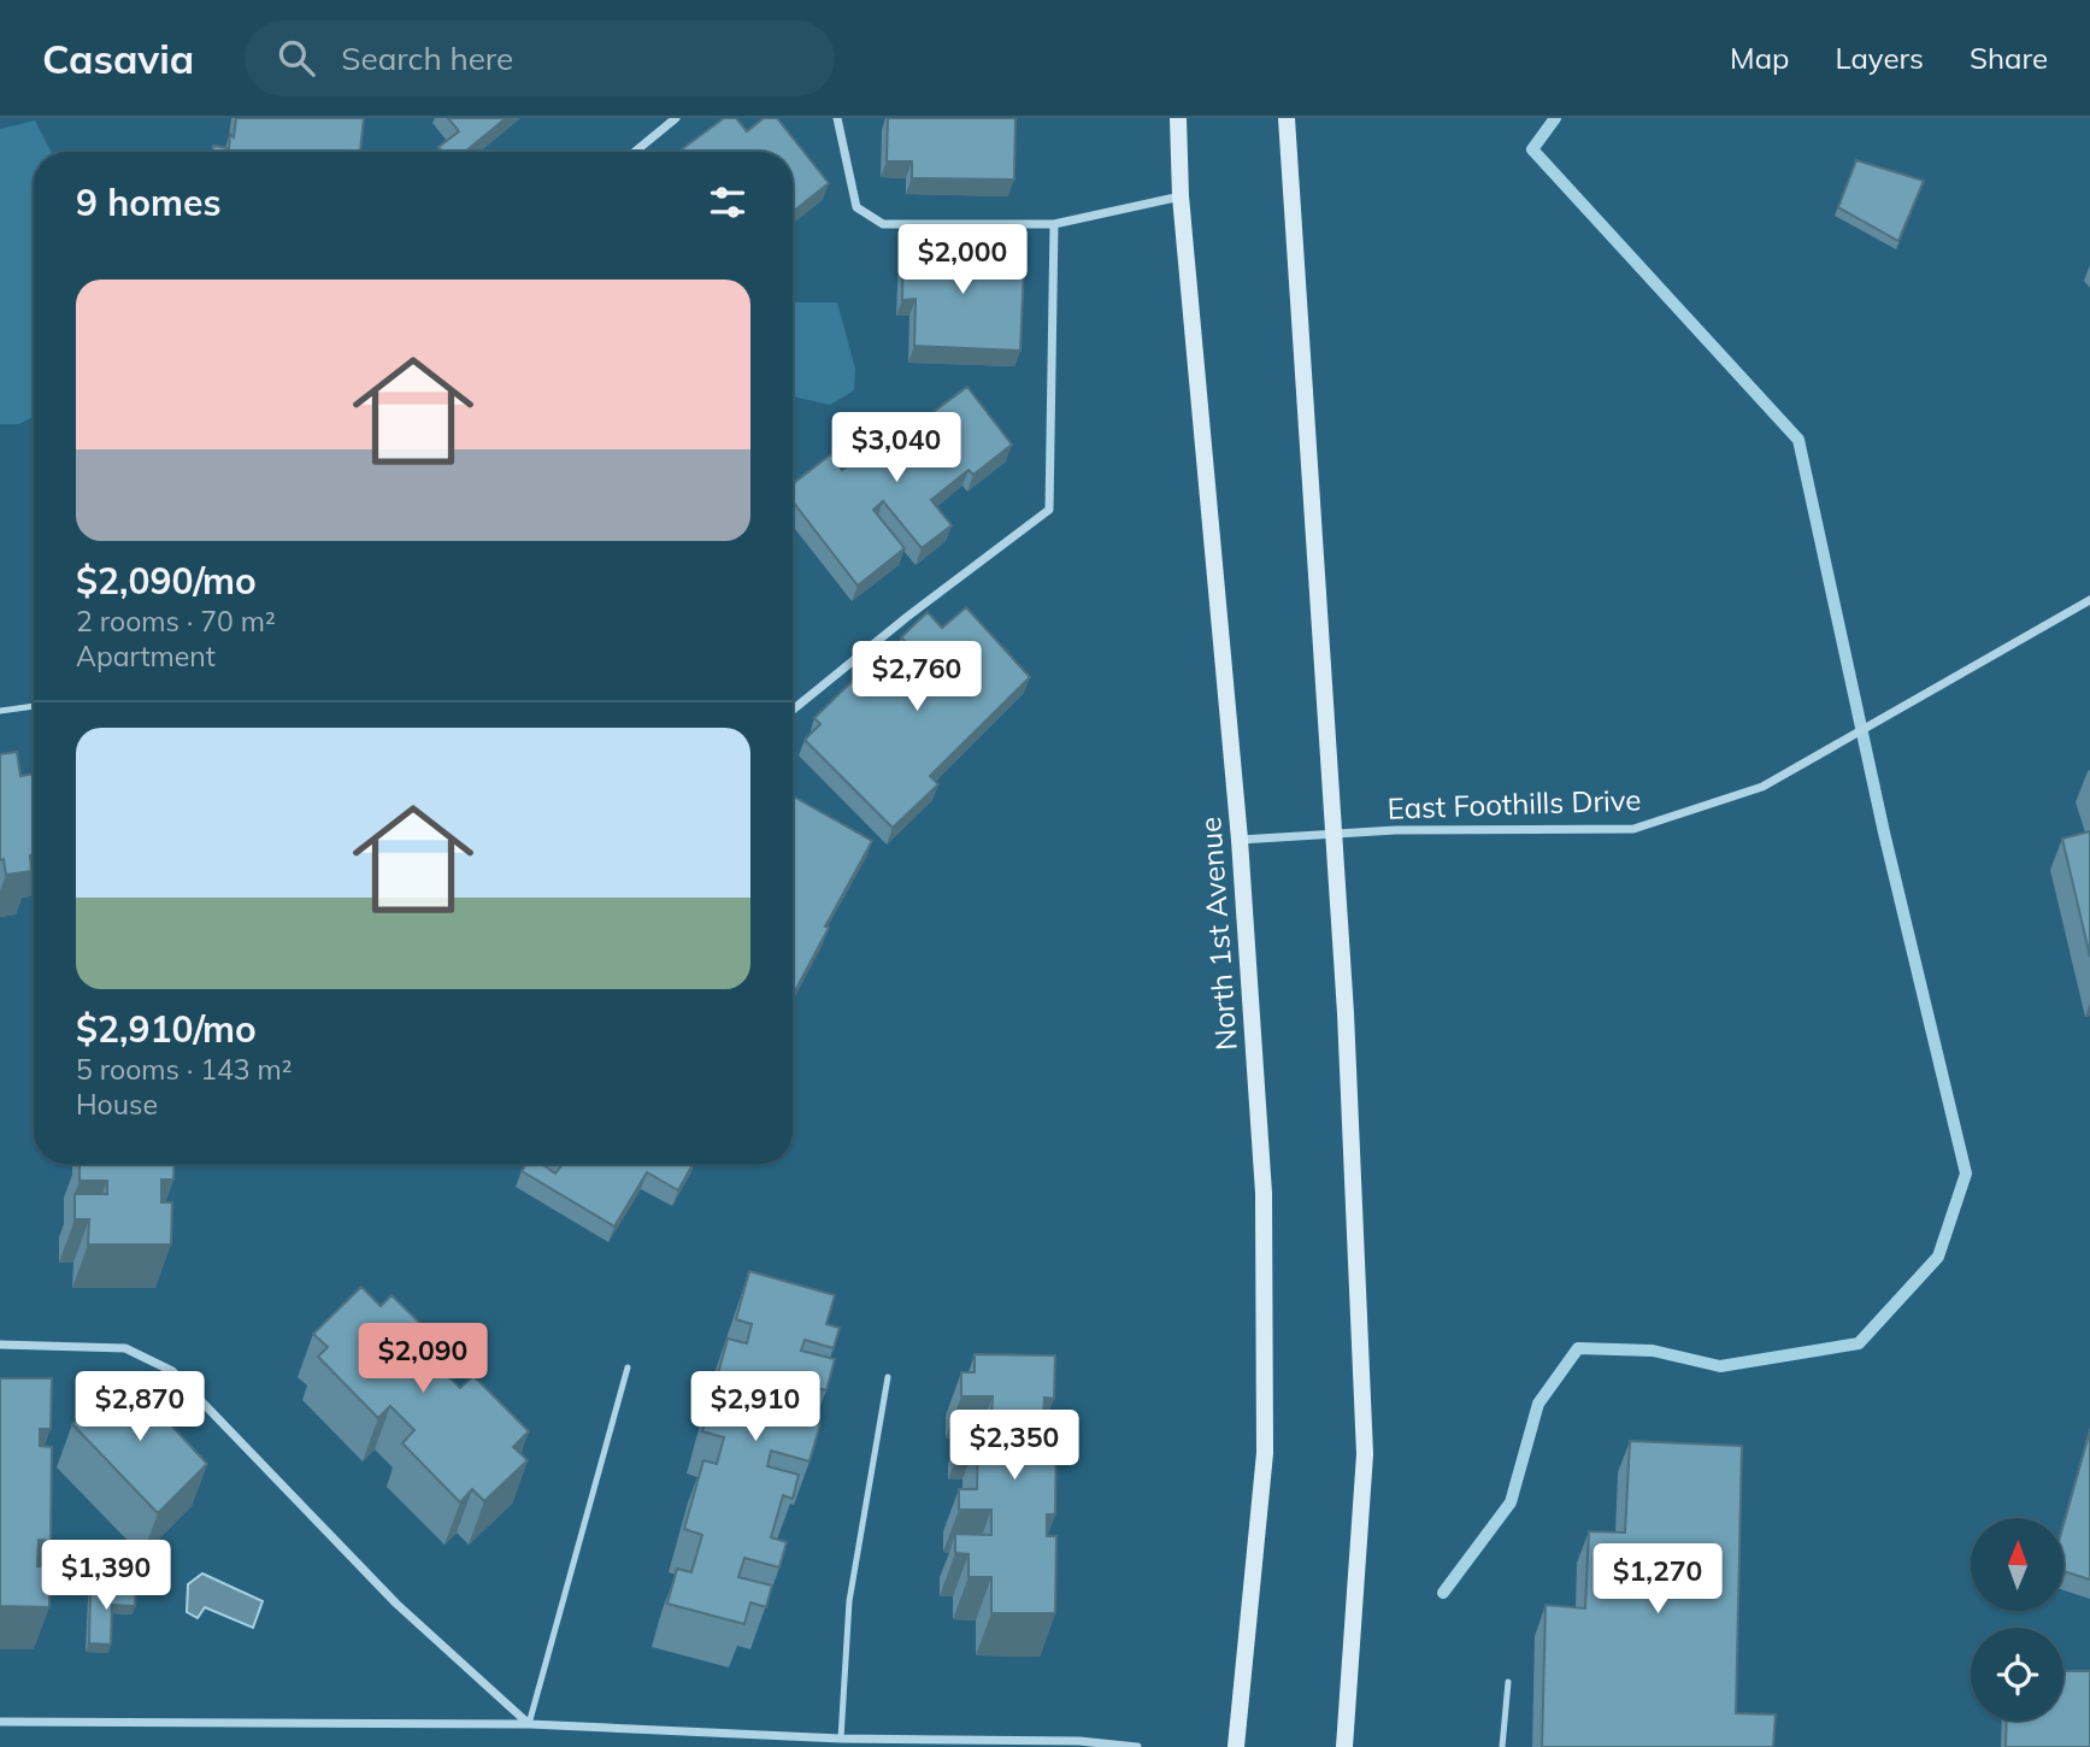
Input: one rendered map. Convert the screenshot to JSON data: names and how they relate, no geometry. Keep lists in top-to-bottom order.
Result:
{
  "streets": {
    "main road": ["North 1st Avenue"],
    "street": ["East Foothills Drive"]
  },
  "crossings": [
    ["East Foothills Drive", "North 1st Avenue"]
  ],
  "north": "top",
  "page": {
    "header": "Casavia",
    "search": "Search here",
    "nav": ["Map", "Layers", "Share"],
    "heading": "9 homes",
    "price": [
      "$2,000",
      "$3,040",
      "$2,760",
      "$2,090",
      "$2,870",
      "$2,910",
      "$2,350",
      "$1,390",
      "$1,270"
    ],
    "list": [
      {
        "name": "$2,090/mo",
        "note": "2 rooms · 70 m² · Apartment"
      },
      {
        "name": "$2,910/mo",
        "note": "5 rooms · 143 m² · House"
      }
    ]
  }
}
